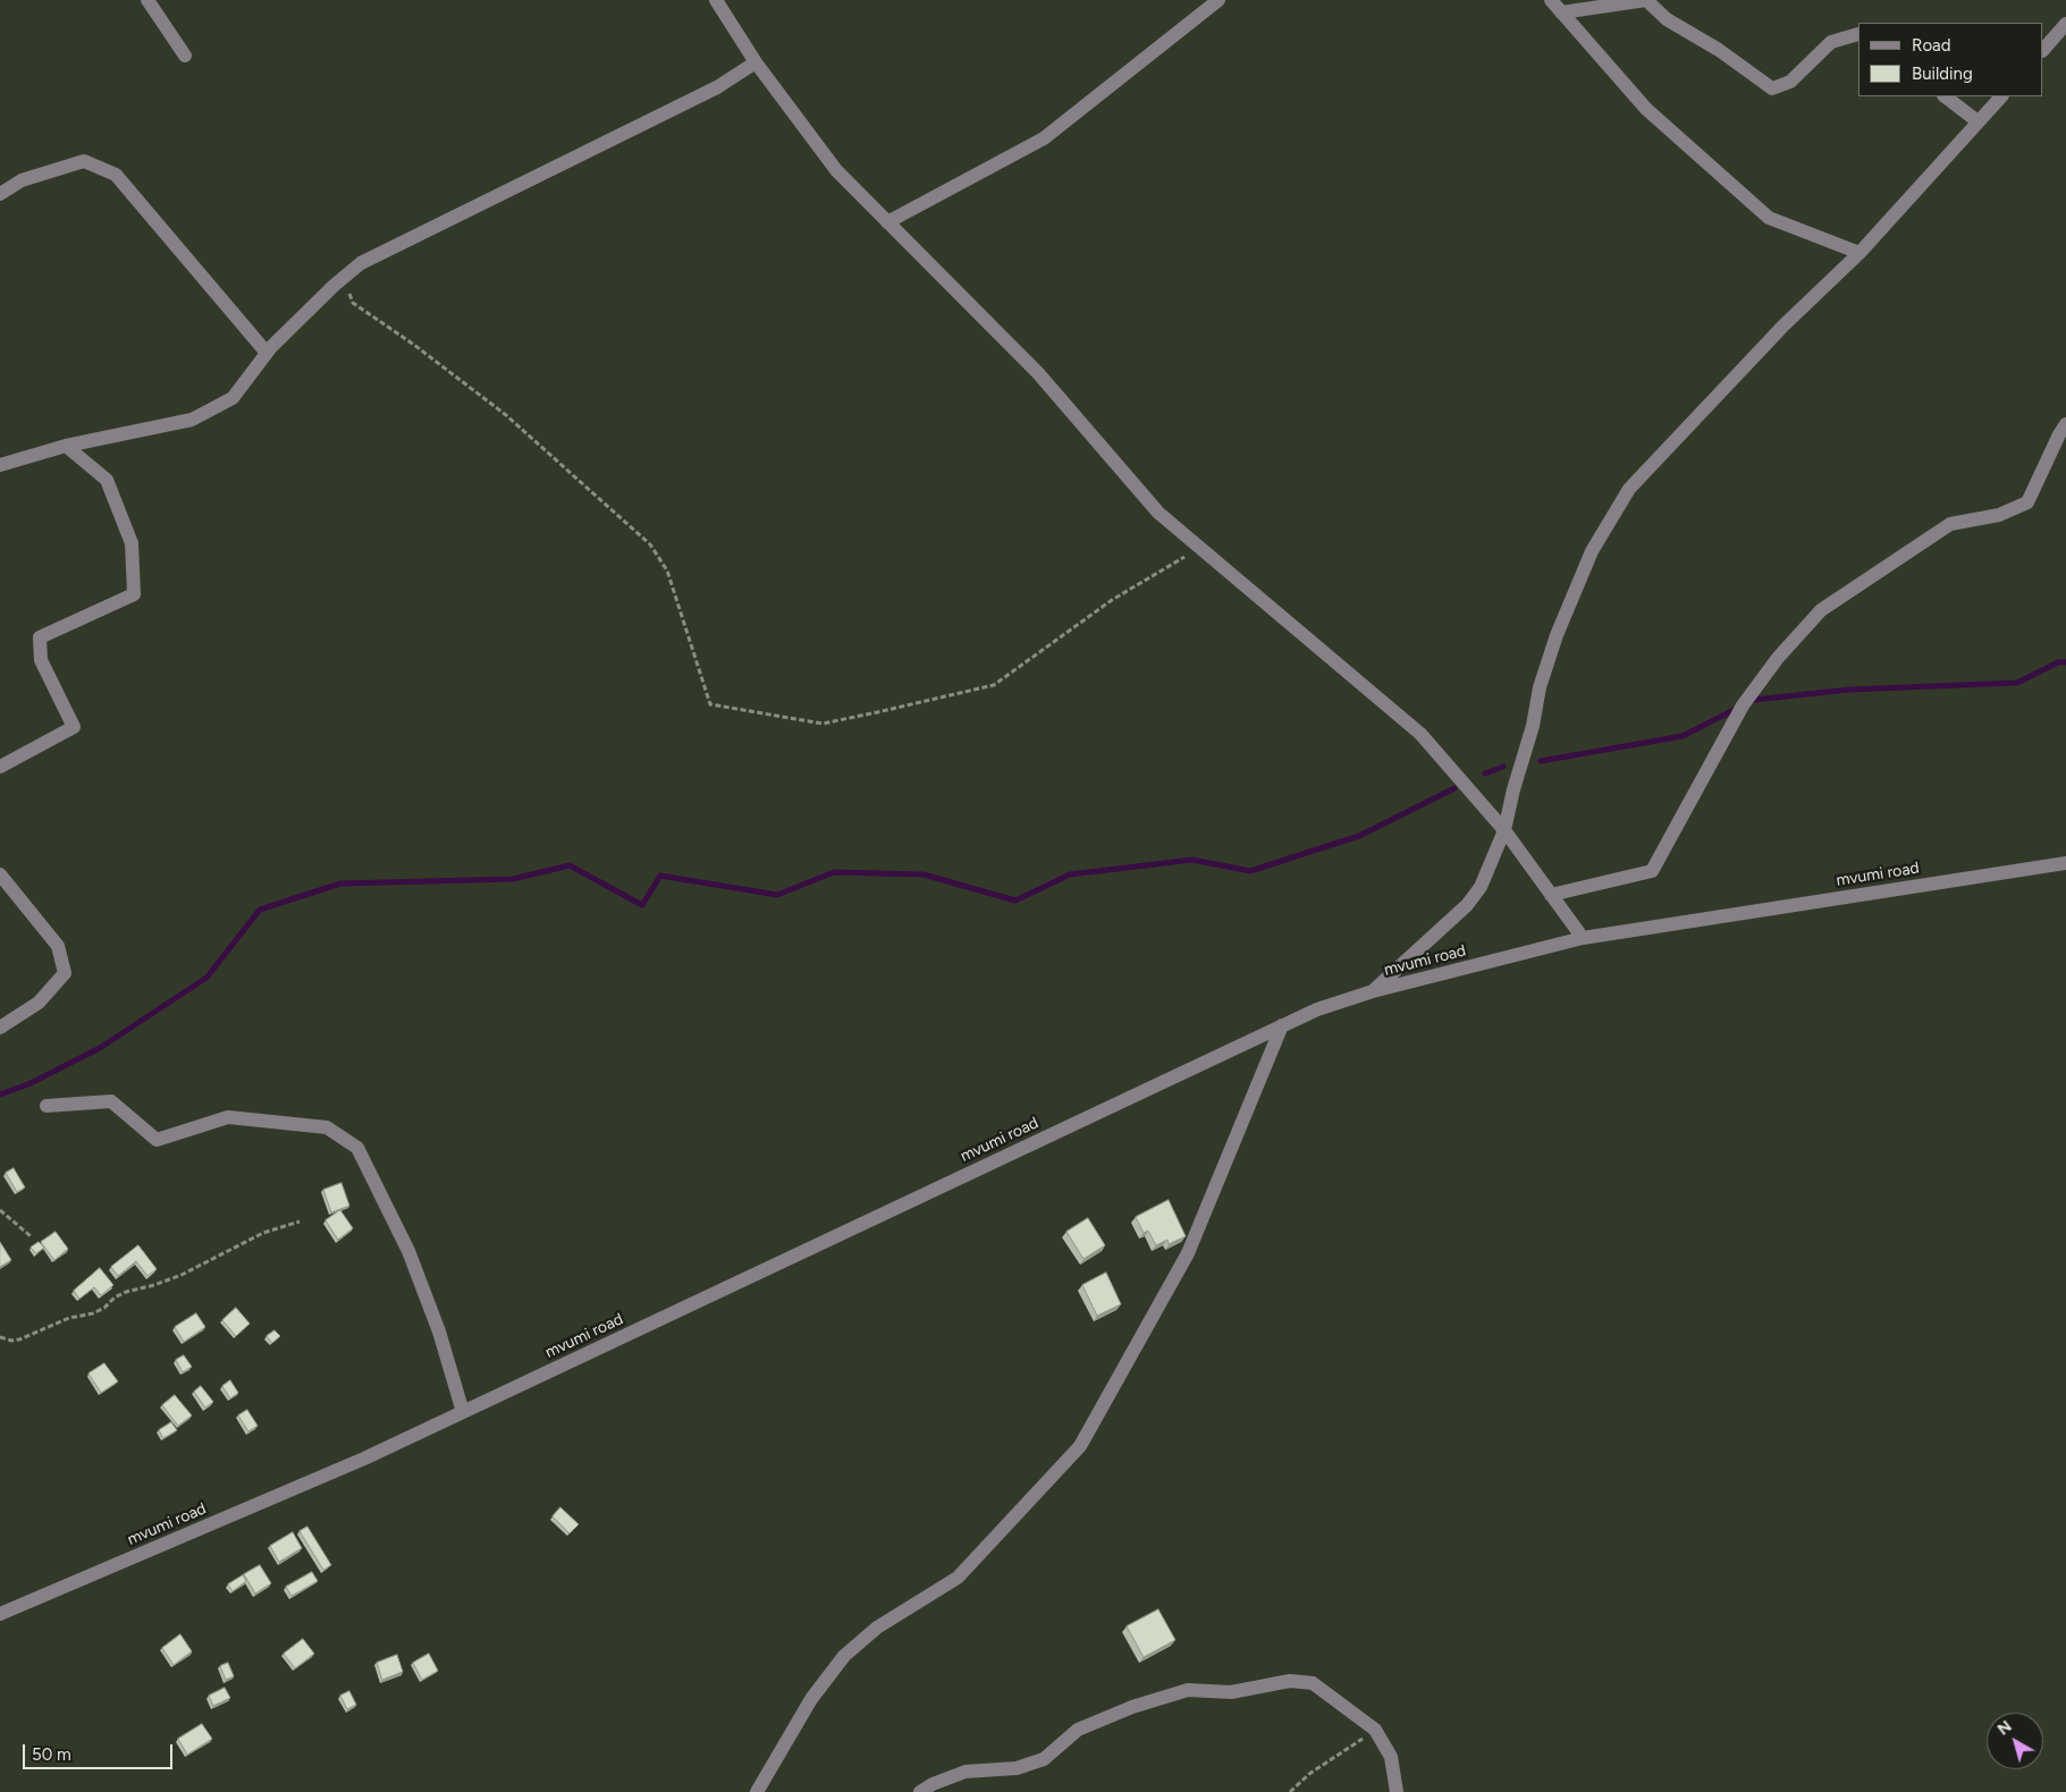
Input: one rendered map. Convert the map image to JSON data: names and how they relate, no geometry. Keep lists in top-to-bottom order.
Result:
{
  "streets": {
    "street": ["mvumi road"]
  },
  "legend": ["Road", "Building"],
  "scale_bar": "50 m",
  "north": "top left"
}
